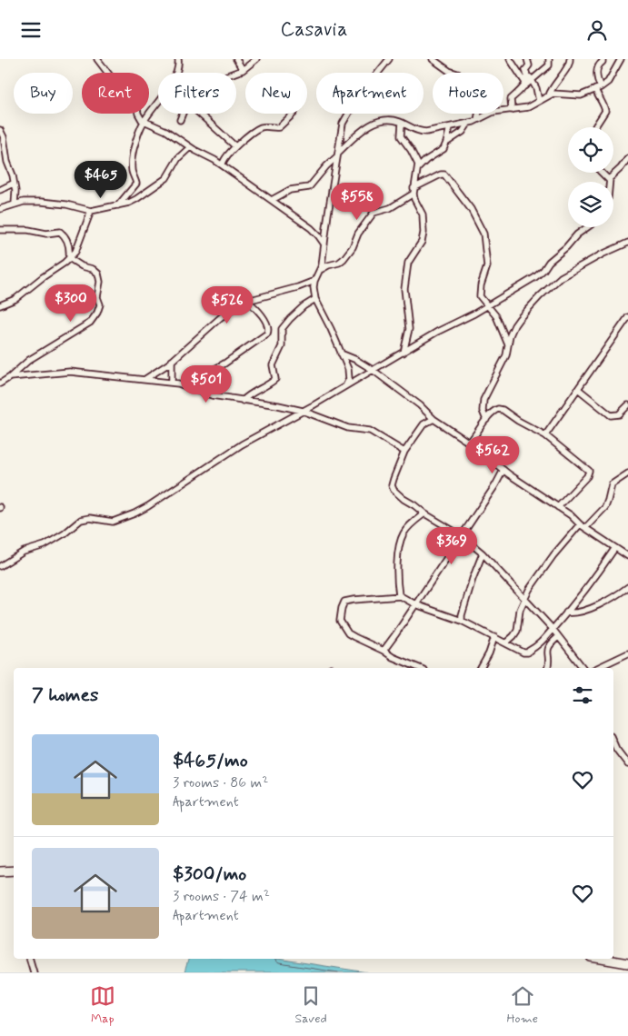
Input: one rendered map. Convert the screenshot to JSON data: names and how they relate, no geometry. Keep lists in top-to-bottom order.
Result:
{
  "page": {
    "header": "Casavia",
    "chip": [
      "Buy",
      "Rent",
      "Filters",
      "New",
      "Apartment",
      "House"
    ],
    "price": [
      "$465",
      "$558",
      "$300",
      "$526",
      "$501",
      "$562",
      "$369"
    ],
    "heading": "7 homes",
    "list": [
      {
        "name": "$465/mo",
        "note": "3 rooms · 86 m² · Apartment"
      },
      {
        "name": "$300/mo",
        "note": "3 rooms · 74 m² · Apartment"
      }
    ],
    "tabs": ["Map", "Saved", "Home"]
  }
}
